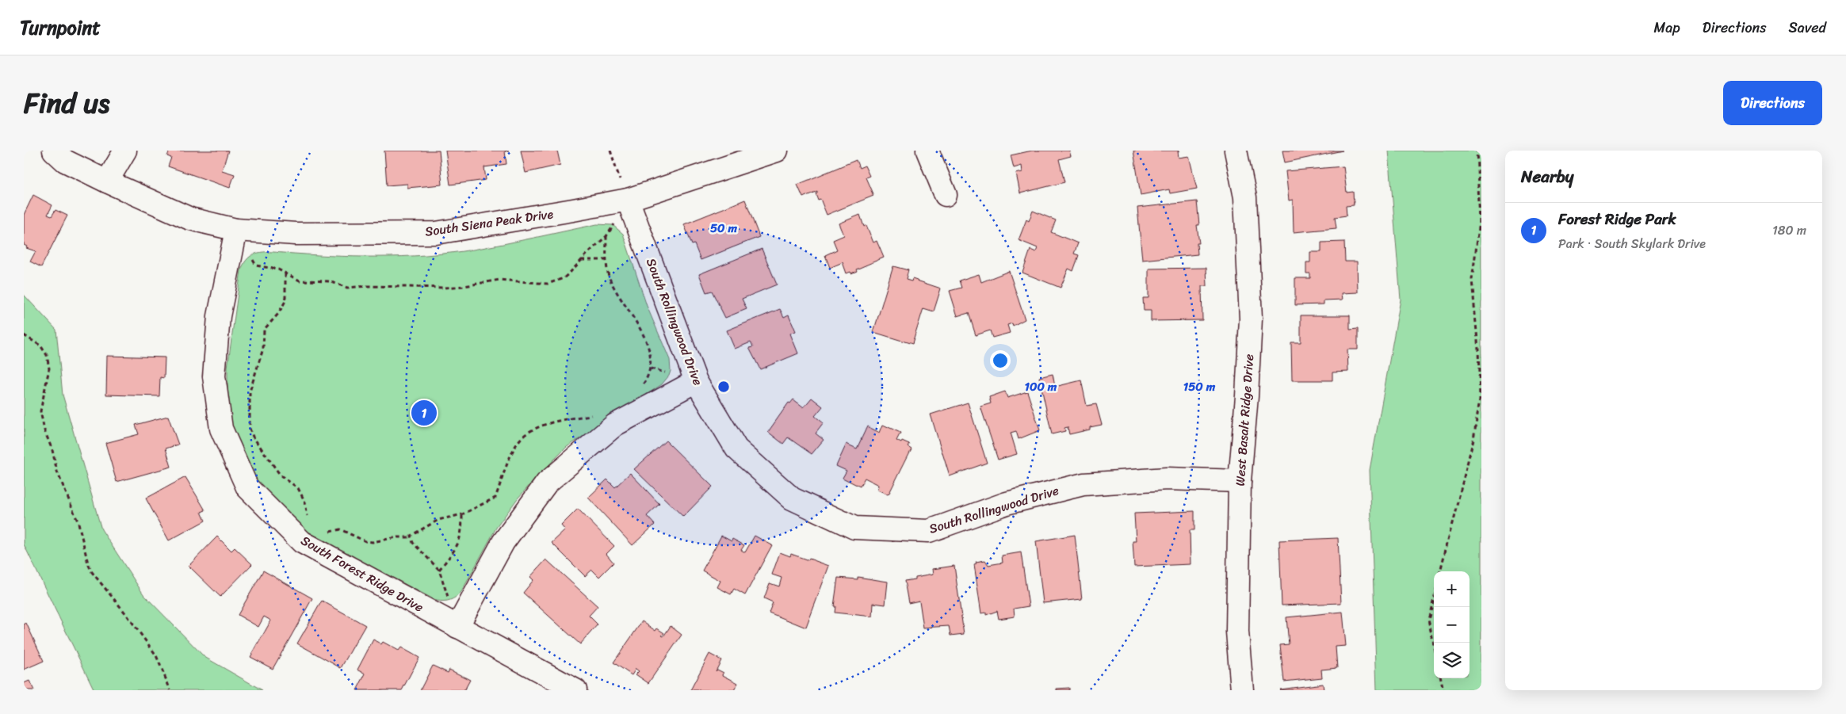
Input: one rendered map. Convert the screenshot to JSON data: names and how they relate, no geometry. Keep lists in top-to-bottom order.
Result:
{
  "streets": {
    "street": [
      "South Siena Peak Drive",
      "South Rollingwood Drive",
      "West Basalt Ridge Drive",
      "South Forest Ridge Drive"
    ]
  },
  "crossings": [
    ["South Siena Peak Drive", "South Rollingwood Drive"],
    ["South Siena Peak Drive", "South Forest Ridge Drive"],
    ["South Rollingwood Drive", "West Basalt Ridge Drive"]
  ],
  "page": {
    "header": "Turnpoint",
    "nav": ["Map", "Directions", "Saved"],
    "title": "Find us",
    "buttons": "Directions",
    "heading": "Nearby",
    "list": [
      {
        "mark": "1",
        "name": "Forest Ridge Park",
        "note": "Park · South Skylark Drive",
        "value": "180 m"
      }
    ],
    "pins": "1",
    "map_buttons": ["+", "−"]
  },
  "rings": ["50 m", "100 m", "150 m"]
}
